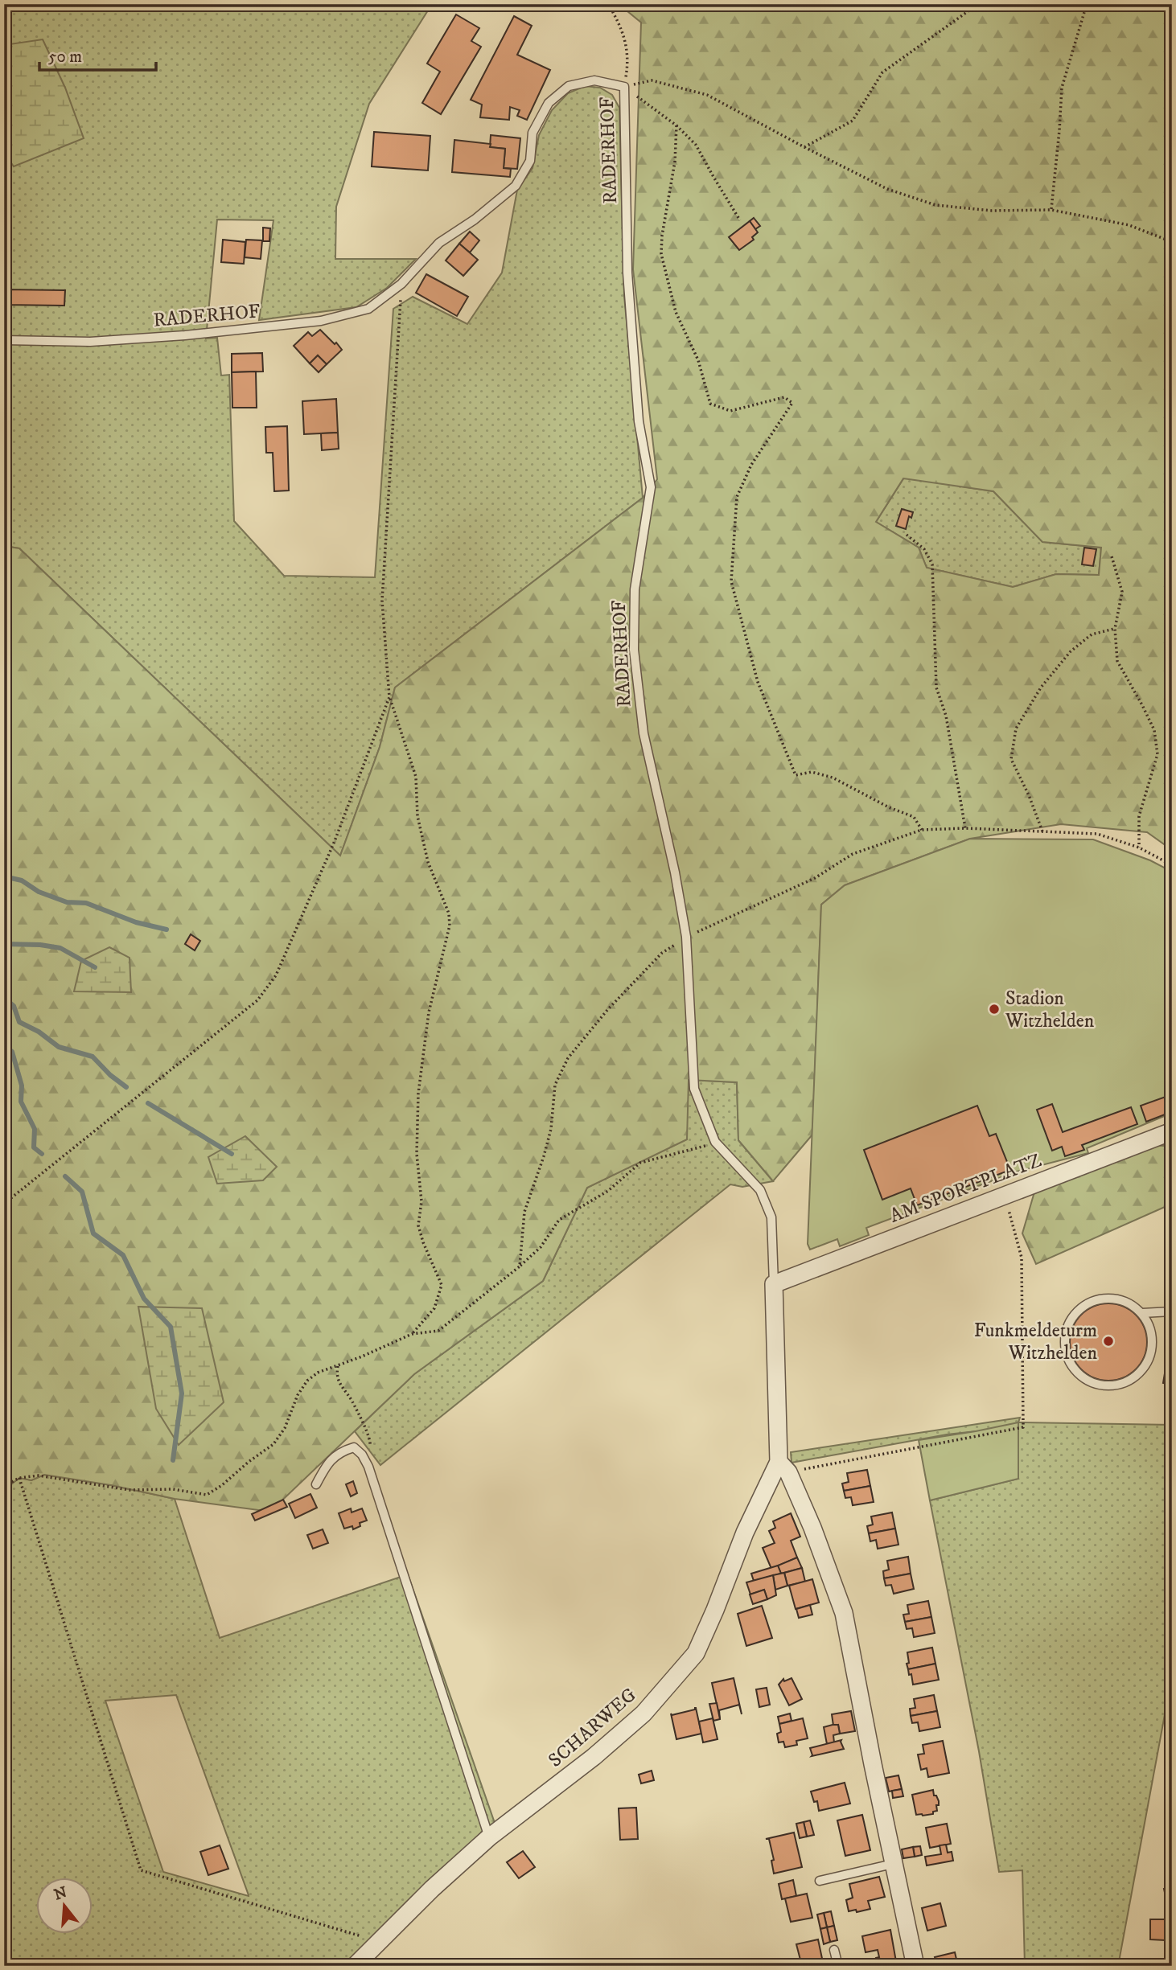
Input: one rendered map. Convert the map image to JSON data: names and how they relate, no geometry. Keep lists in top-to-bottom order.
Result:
{
  "streets": {
    "street": ["AM SPORTPLATZ", "SCHARWEG"],
    "lane": ["RADERHOF"]
  },
  "crossings": [
    ["AM SPORTPLATZ", "SCHARWEG"]
  ],
  "places": ["Stadion Witzhelden", "Funkmeldeturm Witzhelden"],
  "scale_bar": "50 m",
  "north": "top"
}
